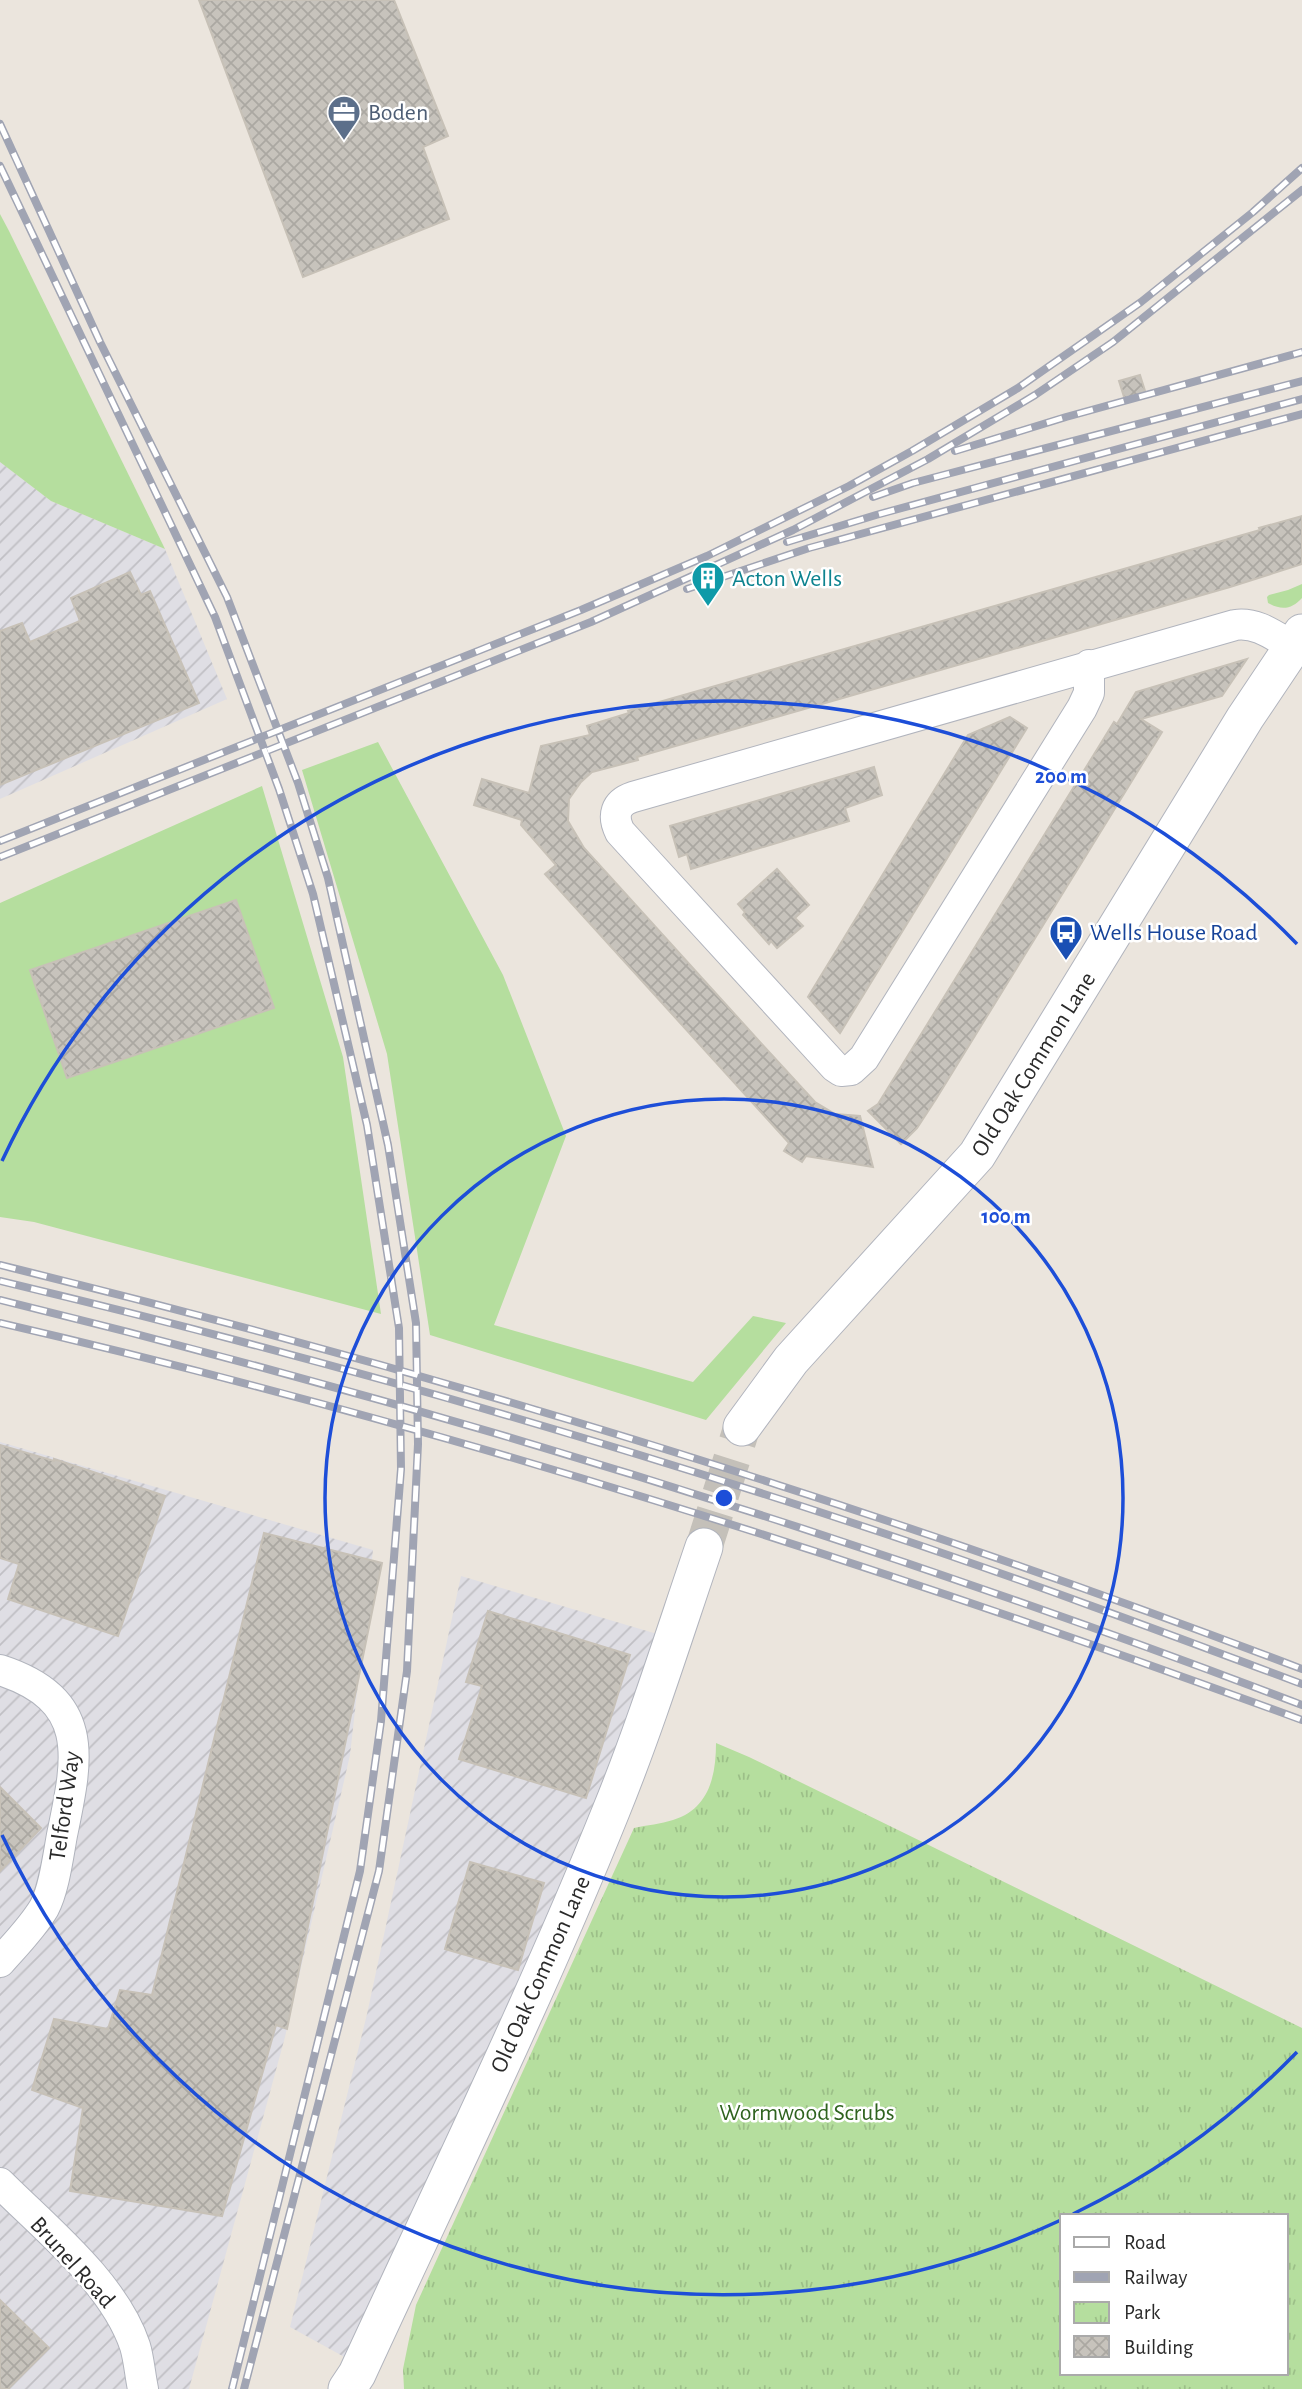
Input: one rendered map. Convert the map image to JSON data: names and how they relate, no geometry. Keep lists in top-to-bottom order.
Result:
{
  "streets": {
    "street": ["Old Oak Common Lane", "Telford Way", "Brunel Road"]
  },
  "parks": ["Wormwood Scrubs"],
  "places": {
    "office": ["Boden"],
    "building": ["Acton Wells"],
    "bus stop": ["Wells House Road"]
  },
  "legend": [
    "Road",
    "Railway",
    "Park",
    "Building"
  ],
  "rings": ["200 m", "100 m"]
}
